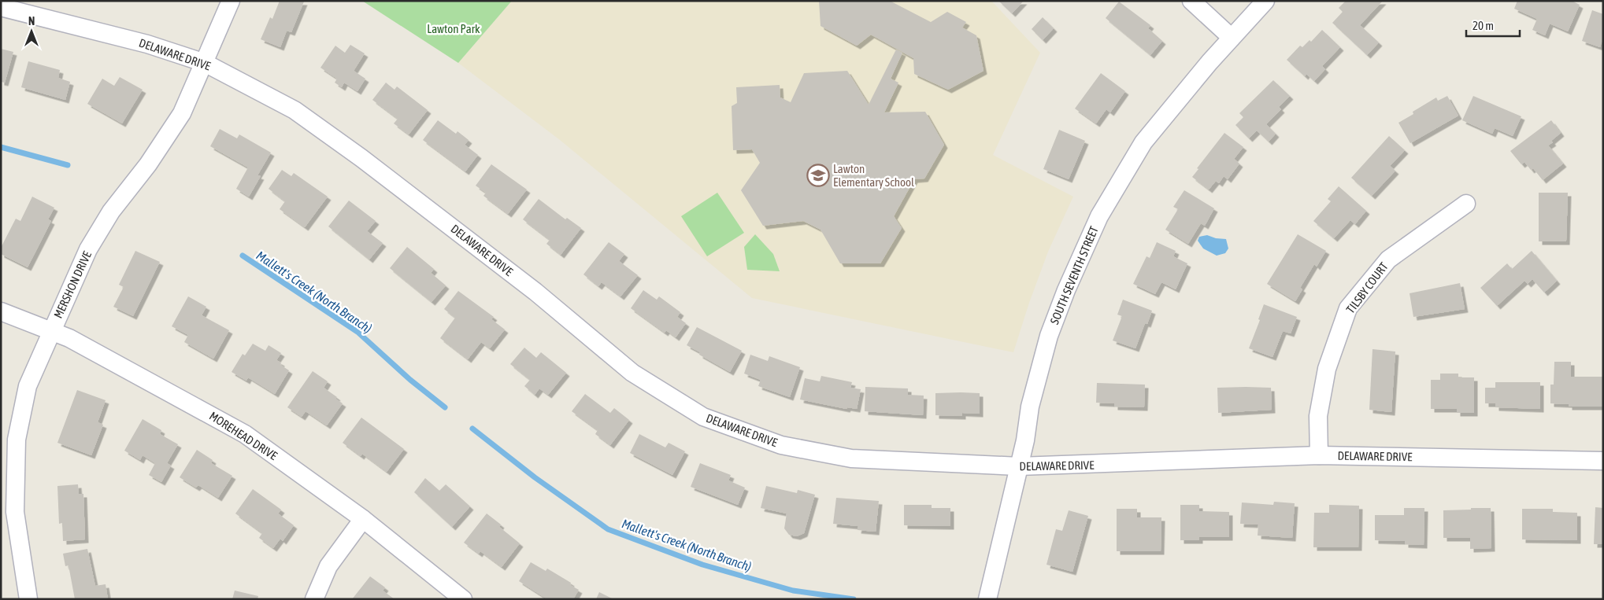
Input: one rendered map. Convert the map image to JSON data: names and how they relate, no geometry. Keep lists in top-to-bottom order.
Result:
{
  "streets": {
    "street": [
      "DELAWARE DRIVE",
      "SOUTH SEVENTH STREET",
      "MERSHON DRIVE",
      "TILSBY COURT",
      "MOREHEAD DRIVE"
    ]
  },
  "crossings": [
    ["DELAWARE DRIVE", "SOUTH SEVENTH STREET"],
    ["DELAWARE DRIVE", "MERSHON DRIVE"],
    ["DELAWARE DRIVE", "TILSBY COURT"],
    ["MERSHON DRIVE", "MOREHEAD DRIVE"]
  ],
  "water": ["Mallett's Creek (North Branch)"],
  "parks": ["Lawton Park"],
  "places": {
    "school or university": ["Lawton Elementary School"]
  },
  "scale_bar": "20 m",
  "north": "top"
}
